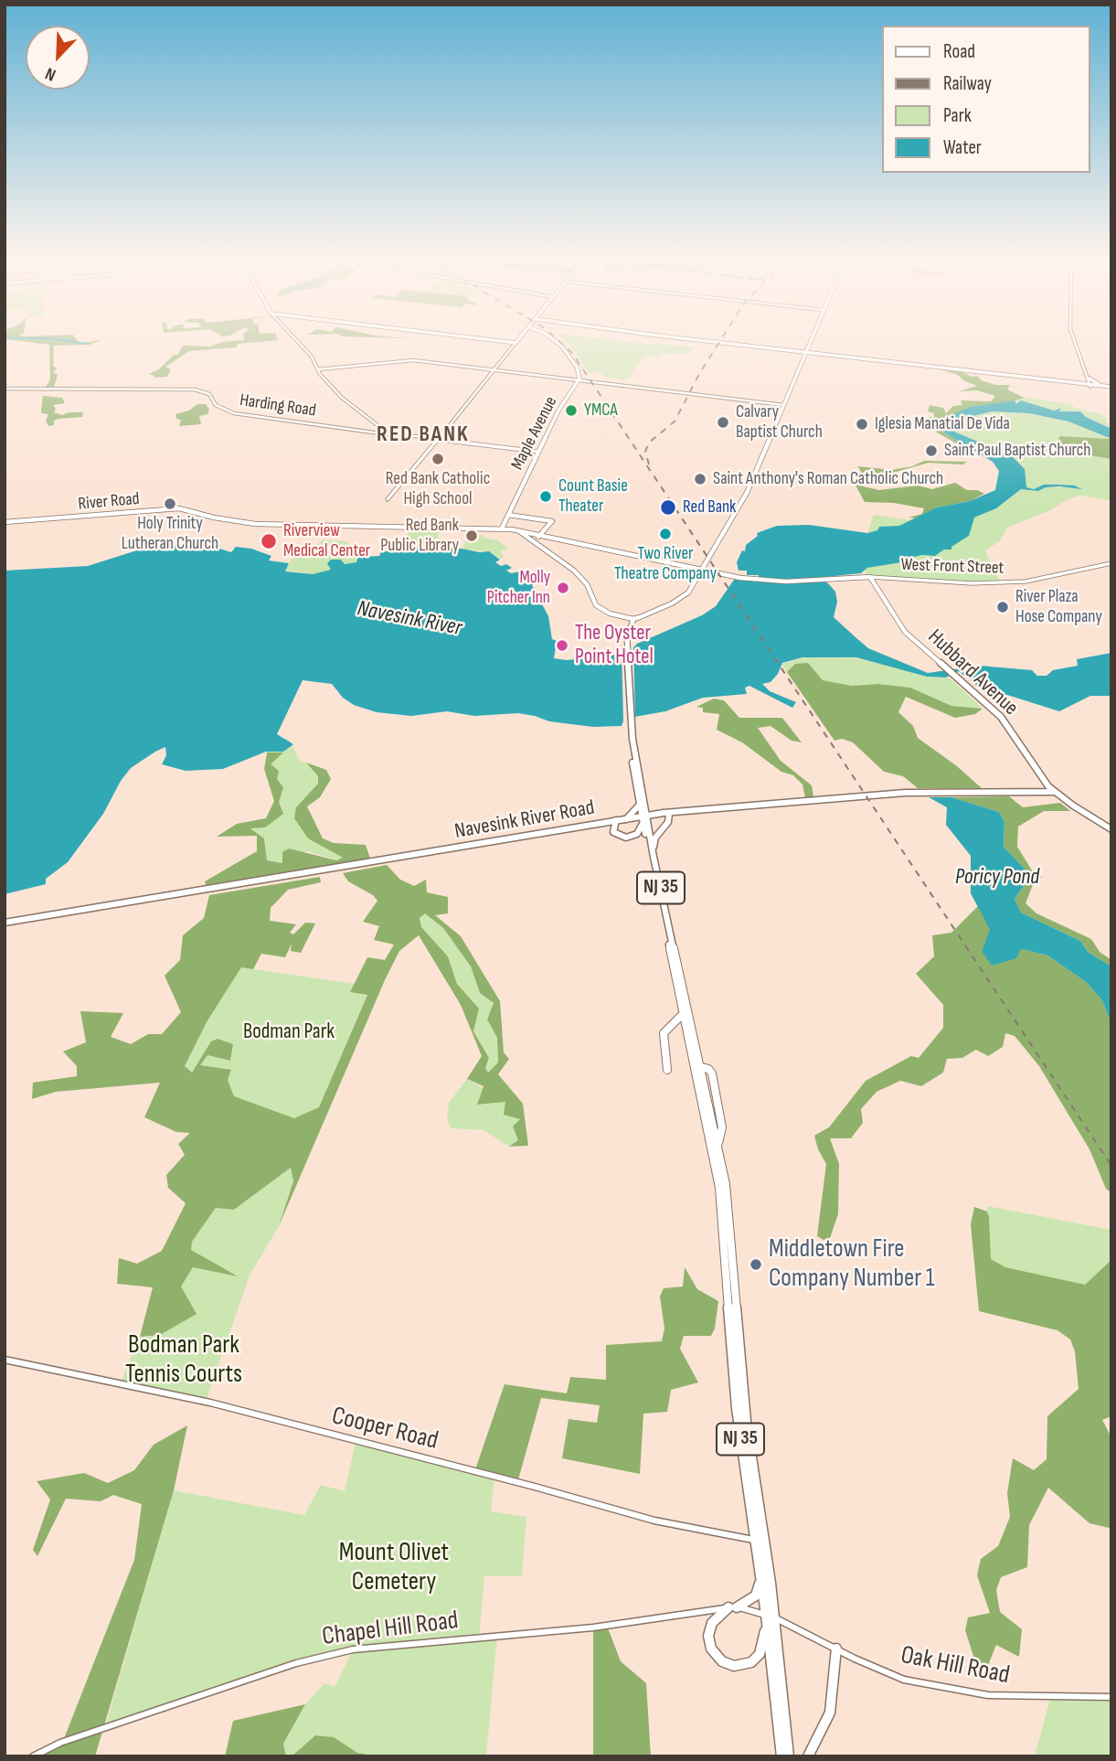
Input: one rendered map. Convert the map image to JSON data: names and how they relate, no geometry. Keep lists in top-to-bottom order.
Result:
{
  "streets": {
    "highway": ["NJ 35"],
    "main road": [
      "Maple Avenue",
      "River Road",
      "West Front Street",
      "Hubbard Avenue",
      "Navesink River Road"
    ],
    "street": [
      "Harding Road",
      "Cooper Road",
      "Chapel Hill Road",
      "Oak Hill Road"
    ]
  },
  "crossings": [
    ["Harding Road", "Maple Avenue"],
    ["Maple Avenue", "River Road"],
    ["West Front Street", "Hubbard Avenue"],
    ["Hubbard Avenue", "Navesink River Road"],
    ["Navesink River Road", "NJ 35"],
    ["NJ 35", "Cooper Road"],
    ["NJ 35", "Chapel Hill Road"],
    ["NJ 35", "Oak Hill Road"],
    ["Chapel Hill Road", "Oak Hill Road"]
  ],
  "districts": ["RED BANK"],
  "water": ["Navesink River", "Poricy Pond"],
  "parks": ["Bodman Park", "Bodman Park Tennis Courts", "Mount Olivet Cemetery"],
  "places": [
    "YMCA",
    "Calvary Baptist Church",
    "Iglesia Manatial De Vida",
    "Saint Paul Baptist Church",
    "Red Bank Catholic High School",
    "Saint Anthony's Roman Catholic Church",
    "Count Basie Theater",
    "Holy Trinity Lutheran Church",
    "Red Bank",
    "Two River Theatre Company",
    "Red Bank Public Library",
    "Riverview Medical Center",
    "Molly Pitcher Inn",
    "River Plaza Hose Company",
    "The Oyster Point Hotel",
    "Middletown Fire Company Number 1"
  ],
  "legend": [
    "Road",
    "Railway",
    "Park",
    "Water"
  ],
  "north": "bottom left"
}
